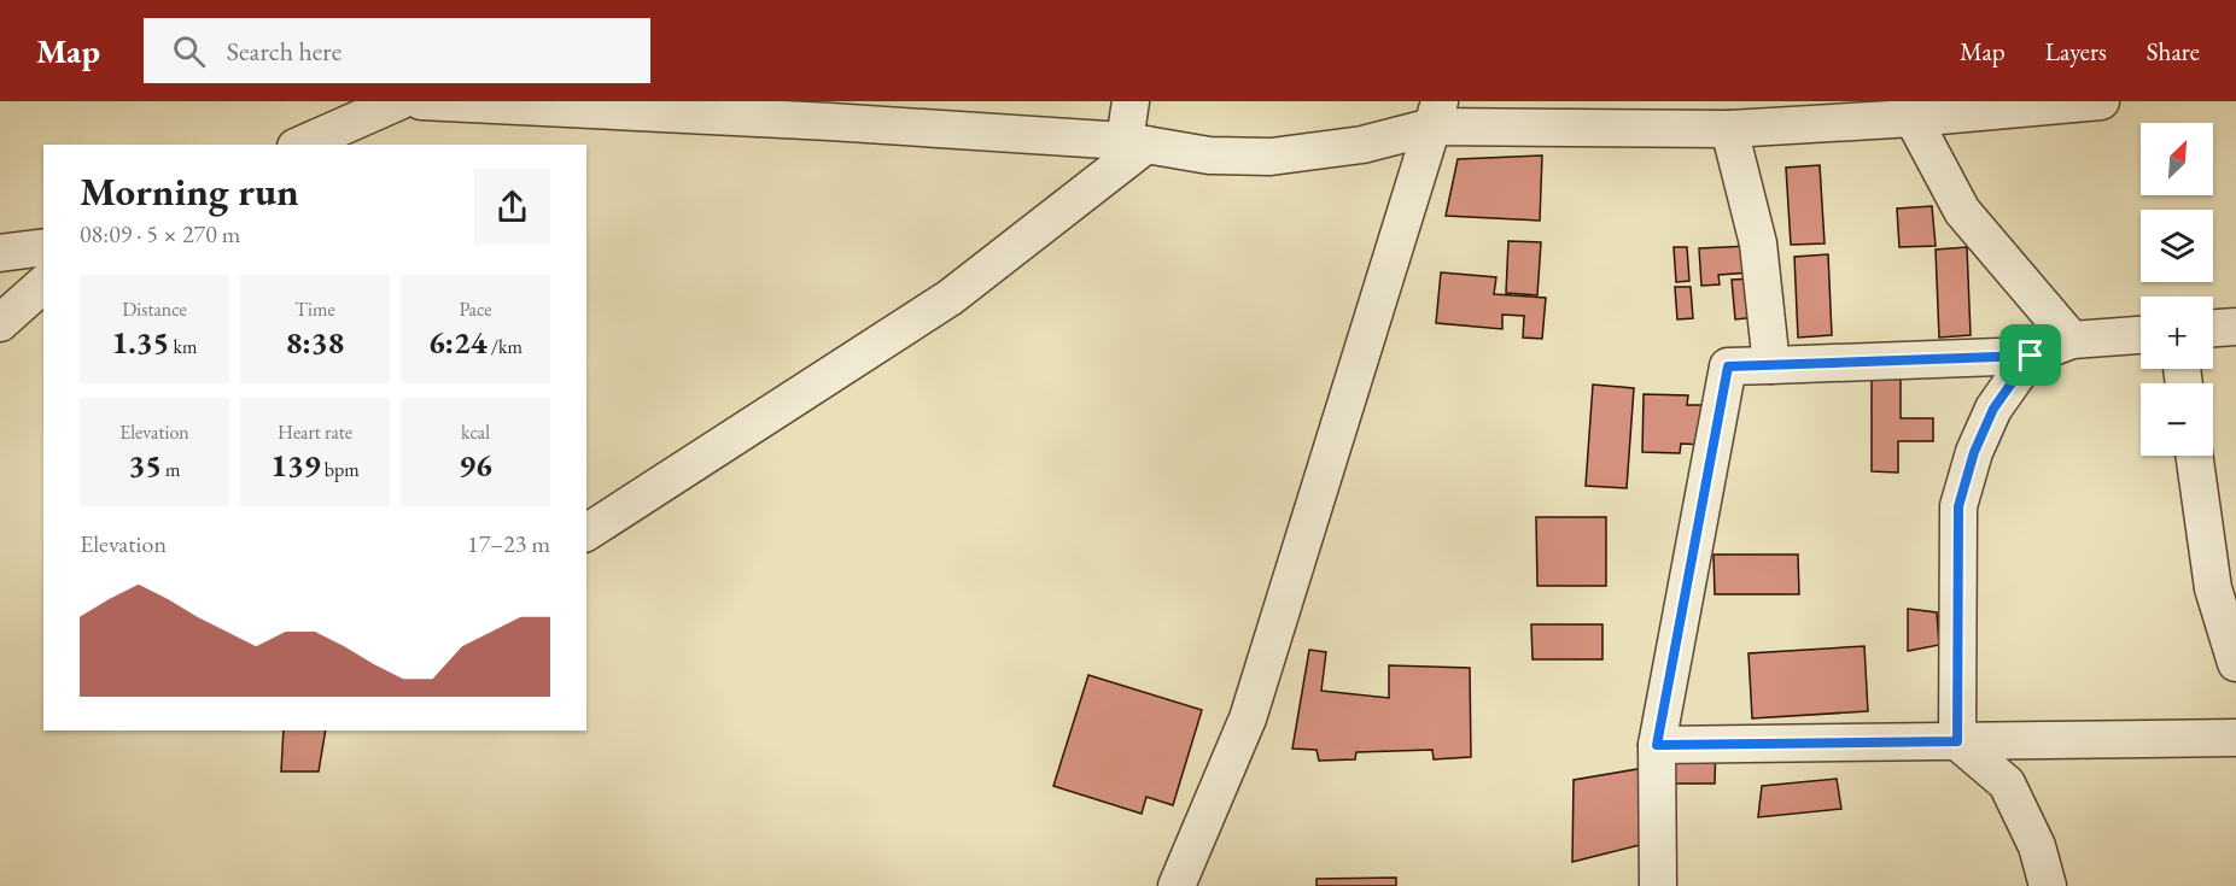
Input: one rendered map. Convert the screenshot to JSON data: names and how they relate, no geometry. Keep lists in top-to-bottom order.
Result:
{
  "north": "top right",
  "page": {
    "header": "Map",
    "search": "Search here",
    "nav": ["Map", "Layers", "Share"],
    "map_buttons": ["+", "−"],
    "heading": ["Morning run", "08:09 · 5 × 270 m"],
    "stats": [
      ["Distance", "1.35 km"],
      ["Time", "8:38"],
      ["Pace", "6:24 /km"],
      ["Elevation", "35 m"],
      ["Heart rate", "139 bpm"],
      ["kcal", "96"]
    ],
    "chart": ["Elevation", "17–23 m"]
  }
}
